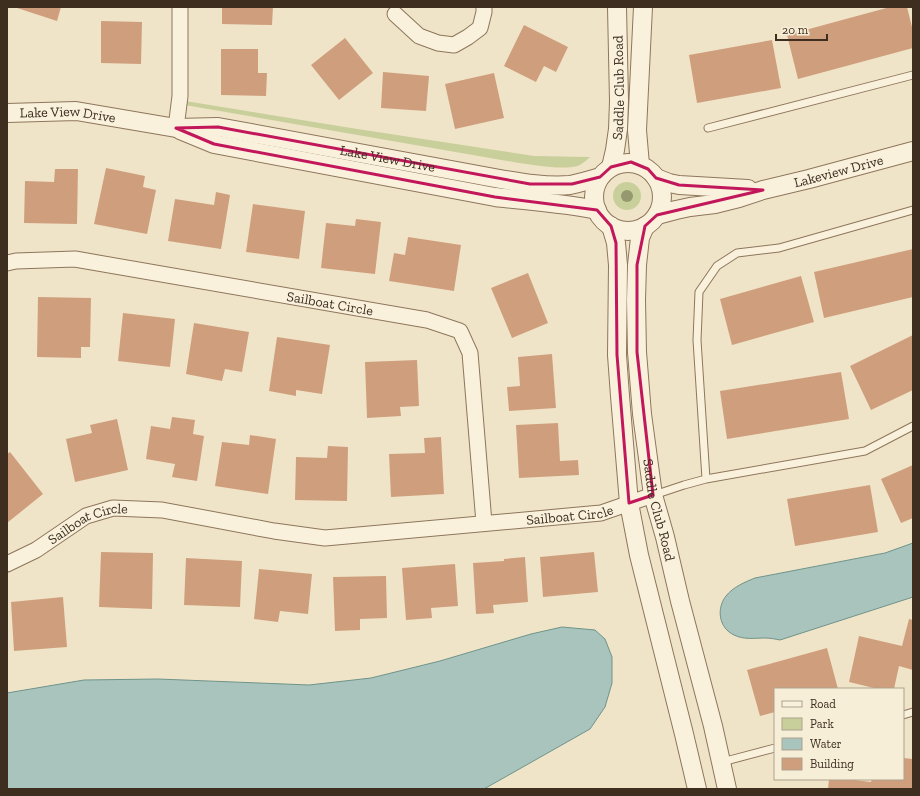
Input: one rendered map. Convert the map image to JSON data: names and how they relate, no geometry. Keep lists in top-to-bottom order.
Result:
{
  "streets": {
    "street": [
      "Saddle Club Road",
      "Lake View Drive",
      "Lakeview Drive",
      "Sailboat Circle"
    ]
  },
  "crossings": [
    ["Saddle Club Road", "Lake View Drive"],
    ["Saddle Club Road", "Lakeview Drive"],
    ["Saddle Club Road", "Sailboat Circle"],
    ["Lake View Drive", "Lakeview Drive"]
  ],
  "legend": [
    "Road",
    "Park",
    "Water",
    "Building"
  ],
  "scale_bar": "20 m"
}
